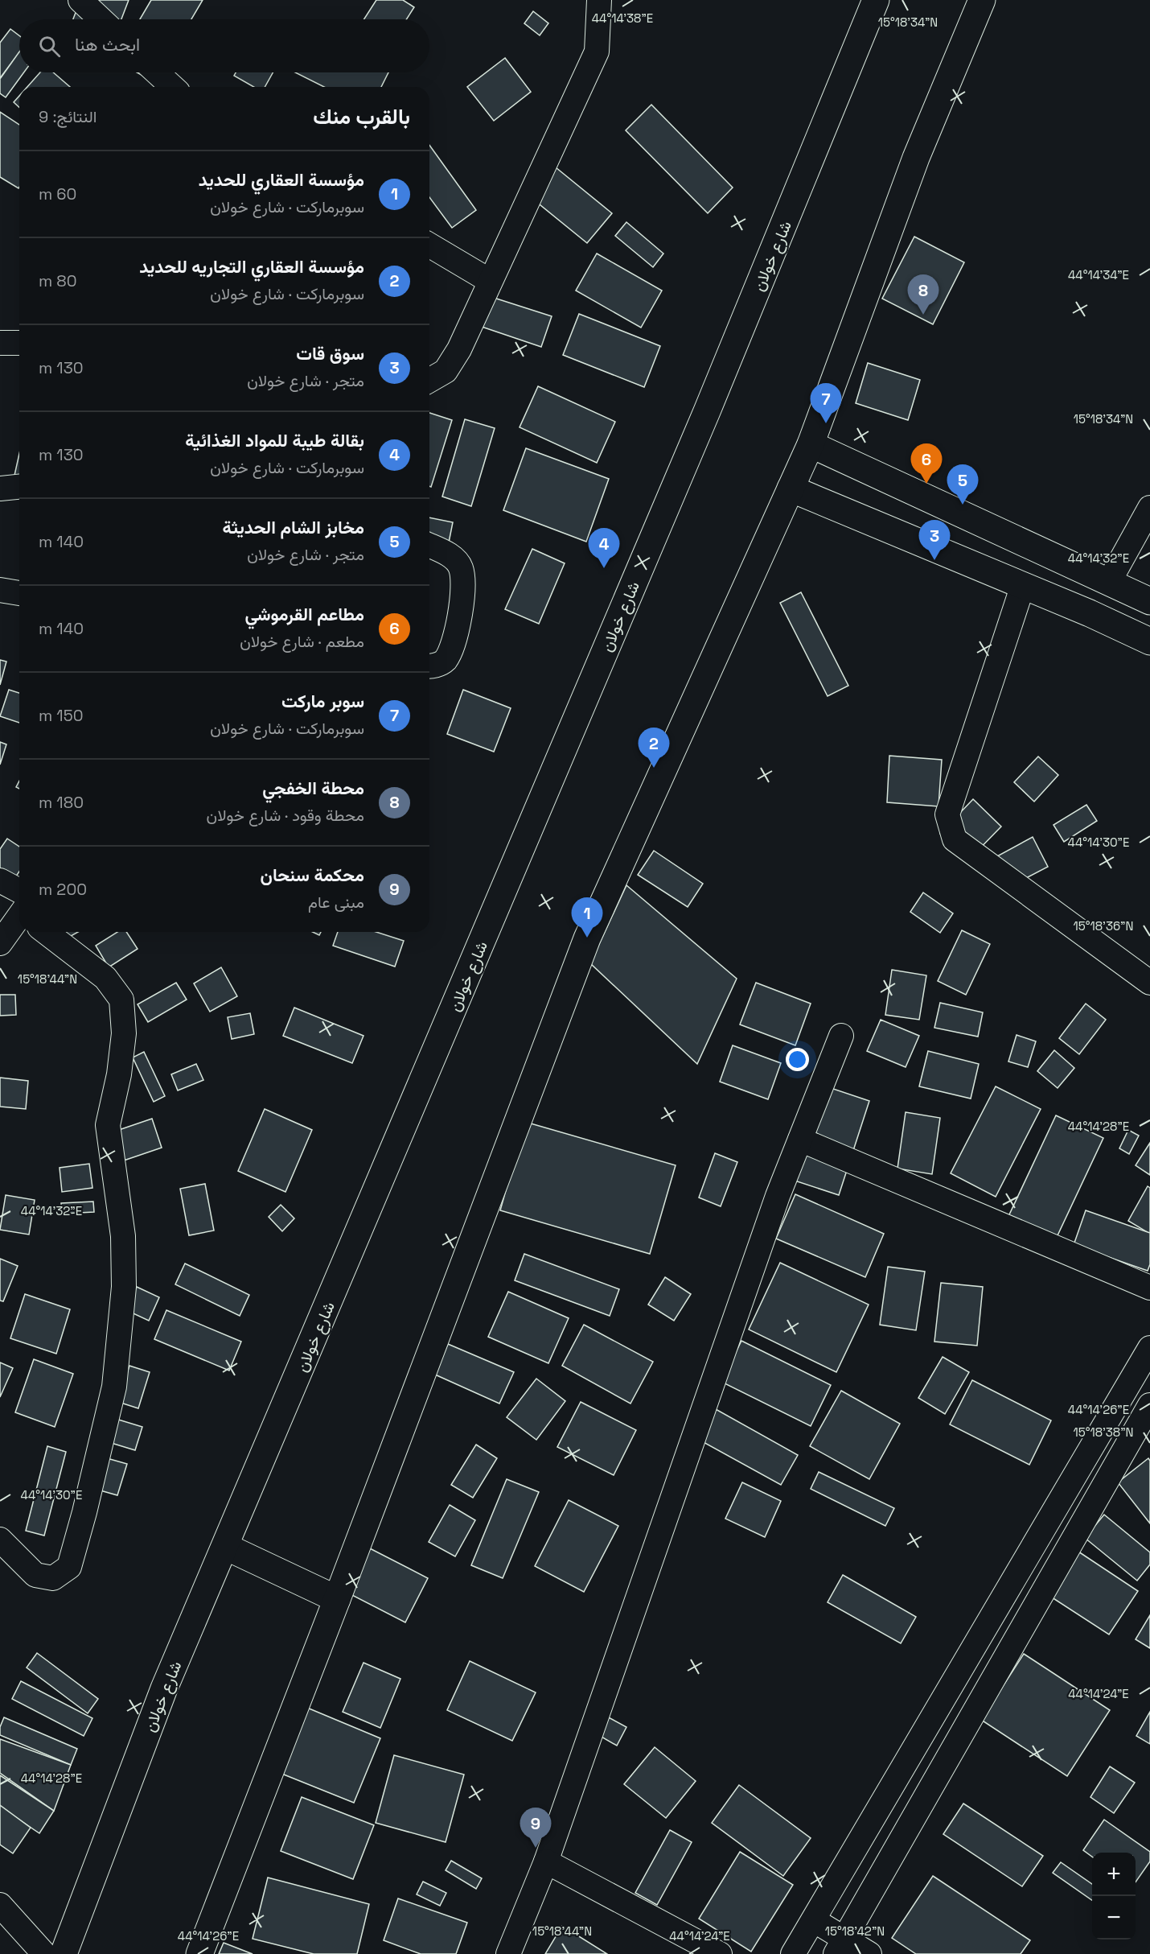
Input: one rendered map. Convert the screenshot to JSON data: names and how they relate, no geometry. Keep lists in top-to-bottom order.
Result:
{
  "streets": {
    "main road": ["شارع خولان"]
  },
  "page": {
    "search": "ابحث هنا",
    "heading": ["بالقرب منك", "النتائج: 9"],
    "list": [
      {
        "mark": "1",
        "name": "مؤسسة العقاري للحديد",
        "note": "سوبرماركت · شارع خولان",
        "value": "60 m"
      },
      {
        "mark": "2",
        "name": "مؤسسة العقاري التجاريه للحديد",
        "note": "سوبرماركت · شارع خولان",
        "value": "80 m"
      },
      {
        "mark": "3",
        "name": "سوق قات",
        "note": "متجر · شارع خولان",
        "value": "130 m"
      },
      {
        "mark": "4",
        "name": "بقالة طيبة للمواد الغذائية",
        "note": "سوبرماركت · شارع خولان",
        "value": "130 m"
      },
      {
        "mark": "5",
        "name": "مخابز الشام الحديثة",
        "note": "متجر · شارع خولان",
        "value": "140 m"
      },
      {
        "mark": "6",
        "name": "مطاعم القرموشي",
        "note": "مطعم · شارع خولان",
        "value": "140 m"
      },
      {
        "mark": "7",
        "name": "سوبر ماركت",
        "note": "سوبرماركت · شارع خولان",
        "value": "150 m"
      },
      {
        "mark": "8",
        "name": "محطة الخفجي",
        "note": "محطة وقود · شارع خولان",
        "value": "180 m"
      },
      {
        "mark": "9",
        "name": "محكمة سنحان",
        "note": "مبنى عام",
        "value": "200 m"
      }
    ],
    "pins": [
      "8",
      "7",
      "6",
      "5",
      "3",
      "4",
      "2",
      "1",
      "9"
    ],
    "map_buttons": ["+", "−"]
  },
  "coordinates": [
    "44°14'38\"E",
    "15°18'34\"N",
    "44°14'34\"E",
    "44°14'32\"E",
    "44°14'30\"E",
    "15°18'36\"N",
    "15°18'44\"N",
    "44°14'28\"E",
    "44°14'26\"E",
    "15°18'38\"N",
    "44°14'24\"E",
    "15°18'42\"N"
  ]
}
